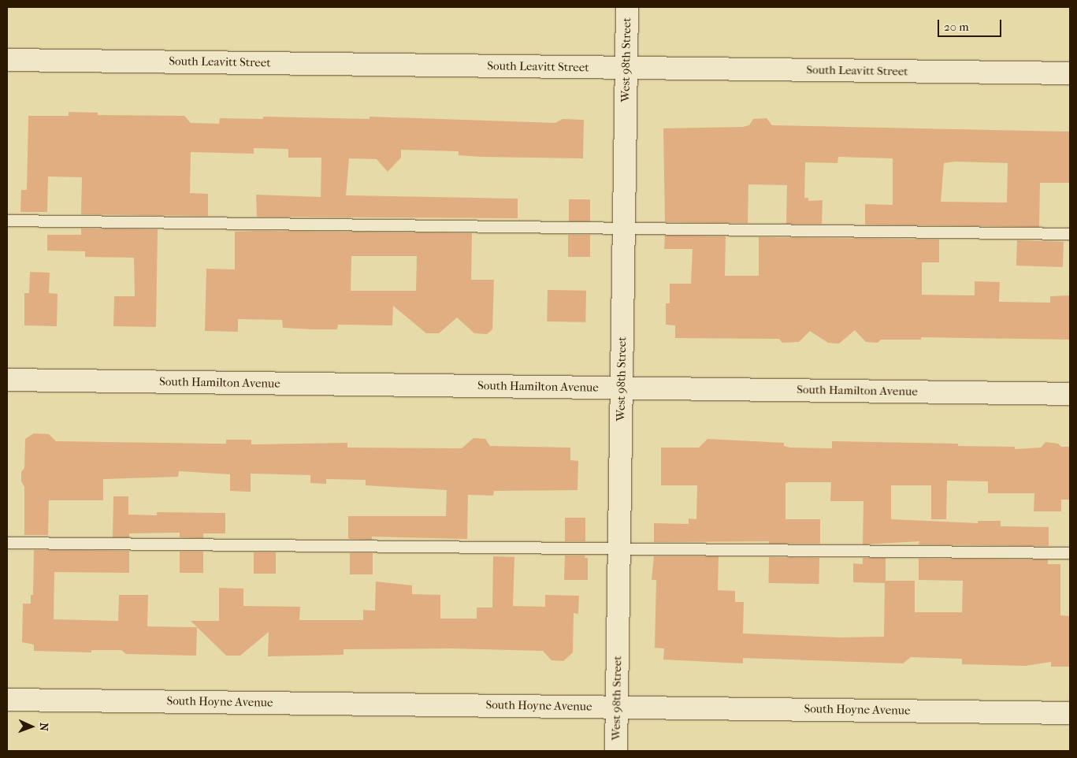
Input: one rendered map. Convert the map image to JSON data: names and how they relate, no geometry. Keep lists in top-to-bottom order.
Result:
{
  "streets": {
    "street": [
      "West 98th Street",
      "South Leavitt Street",
      "South Hamilton Avenue",
      "South Hoyne Avenue"
    ]
  },
  "crossings": [
    ["West 98th Street", "South Leavitt Street"],
    ["West 98th Street", "South Hamilton Avenue"],
    ["West 98th Street", "South Hoyne Avenue"]
  ],
  "scale_bar": "20 m",
  "north": "right"
}
